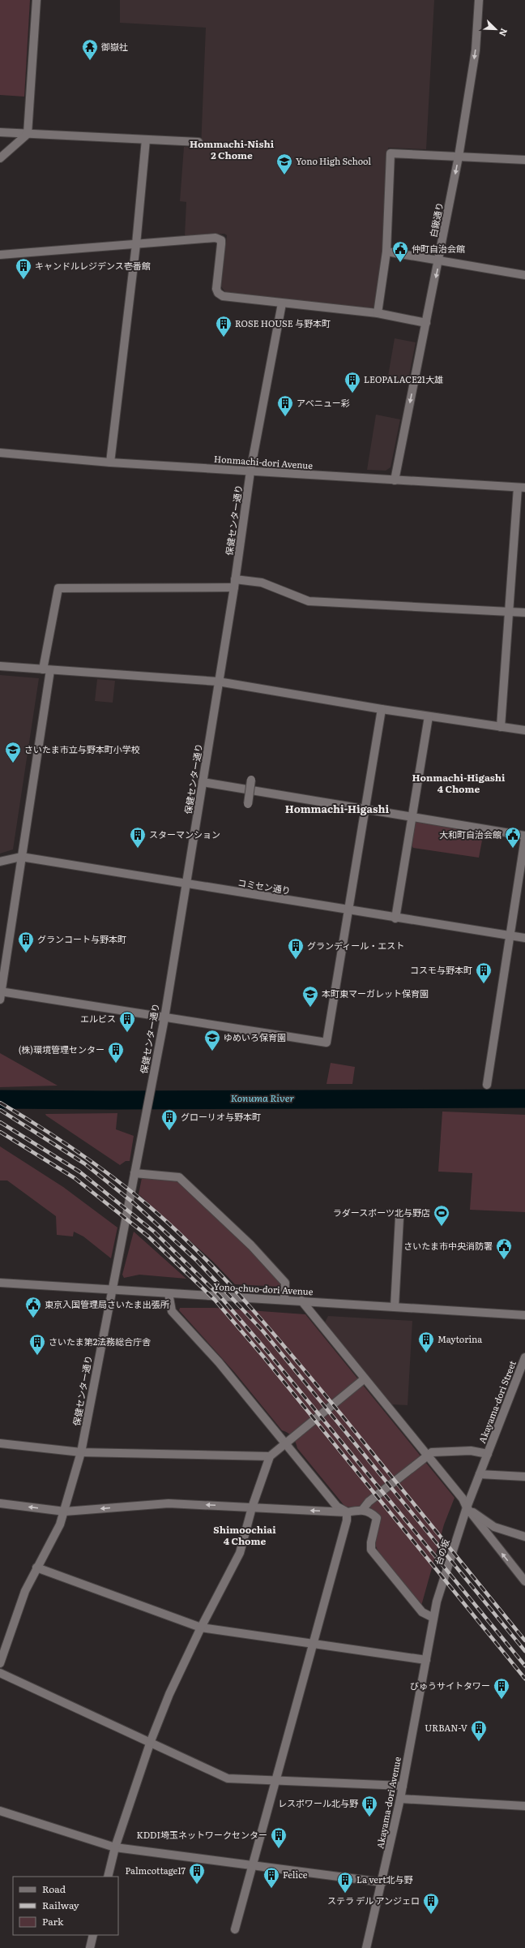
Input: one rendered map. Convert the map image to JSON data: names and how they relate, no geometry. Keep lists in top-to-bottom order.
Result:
{
  "streets": {
    "street": [
      "白鍬通り",
      "Honmachi-dori Avenue",
      "保健センター通り",
      "コミセン通り",
      "Yono-chuo-dori Avenue",
      "Akayama-dori Street",
      "台の坂",
      "Akayama-dori Avenue"
    ]
  },
  "crossings": [
    ["白鍬通り", "Honmachi-dori Avenue"],
    ["Honmachi-dori Avenue", "保健センター通り"],
    ["保健センター通り", "コミセン通り"],
    ["保健センター通り", "Yono-chuo-dori Avenue"],
    ["Akayama-dori Street", "台の坂"],
    ["台の坂", "Akayama-dori Avenue"]
  ],
  "one_way": ["白鍬通り"],
  "districts": [
    "Hommachi-Nishi 2 Chome",
    "Honmachi-Higashi 4 Chome",
    "Hommachi-Higashi",
    "Shimoochiai 4 Chome"
  ],
  "water": ["Konuma River"],
  "places": {
    "temple": ["御嶽社"],
    "school or university": [
      "Yono High School",
      "さいたま市立与野本町小学校",
      "本町東マーガレット保育園",
      "ゆめいろ保育園"
    ],
    "public building": [
      "仲町自治会館",
      "大和町自治会館",
      "さいたま市中央消防署",
      "東京入国管理局さいたま出張所"
    ],
    "building": [
      "キャンドルレジデンス壱番館",
      "ROSE HOUSE 与野本町",
      "LEOPALACE21大雄",
      "アベニュー彩",
      "スターマンション",
      "グランコート与野本町",
      "グランディール・エスト",
      "コスモ与野本町",
      "エルビス",
      "(株)環境管理センター",
      "グローリオ与野本町",
      "Maytorina",
      "さいたま第2法務総合庁舎",
      "びゅうサイトタワー",
      "URBAN-V",
      "レスポワール北与野",
      "KDDI埼玉ネットワークセンター",
      "Palmcottage17",
      "Felice",
      "La vert北与野",
      "ステラ デル アンジェロ"
    ],
    "sports": ["ラダースポーツ北与野店"]
  },
  "legend": ["Road", "Railway", "Park"],
  "north": "bottom right"
}
